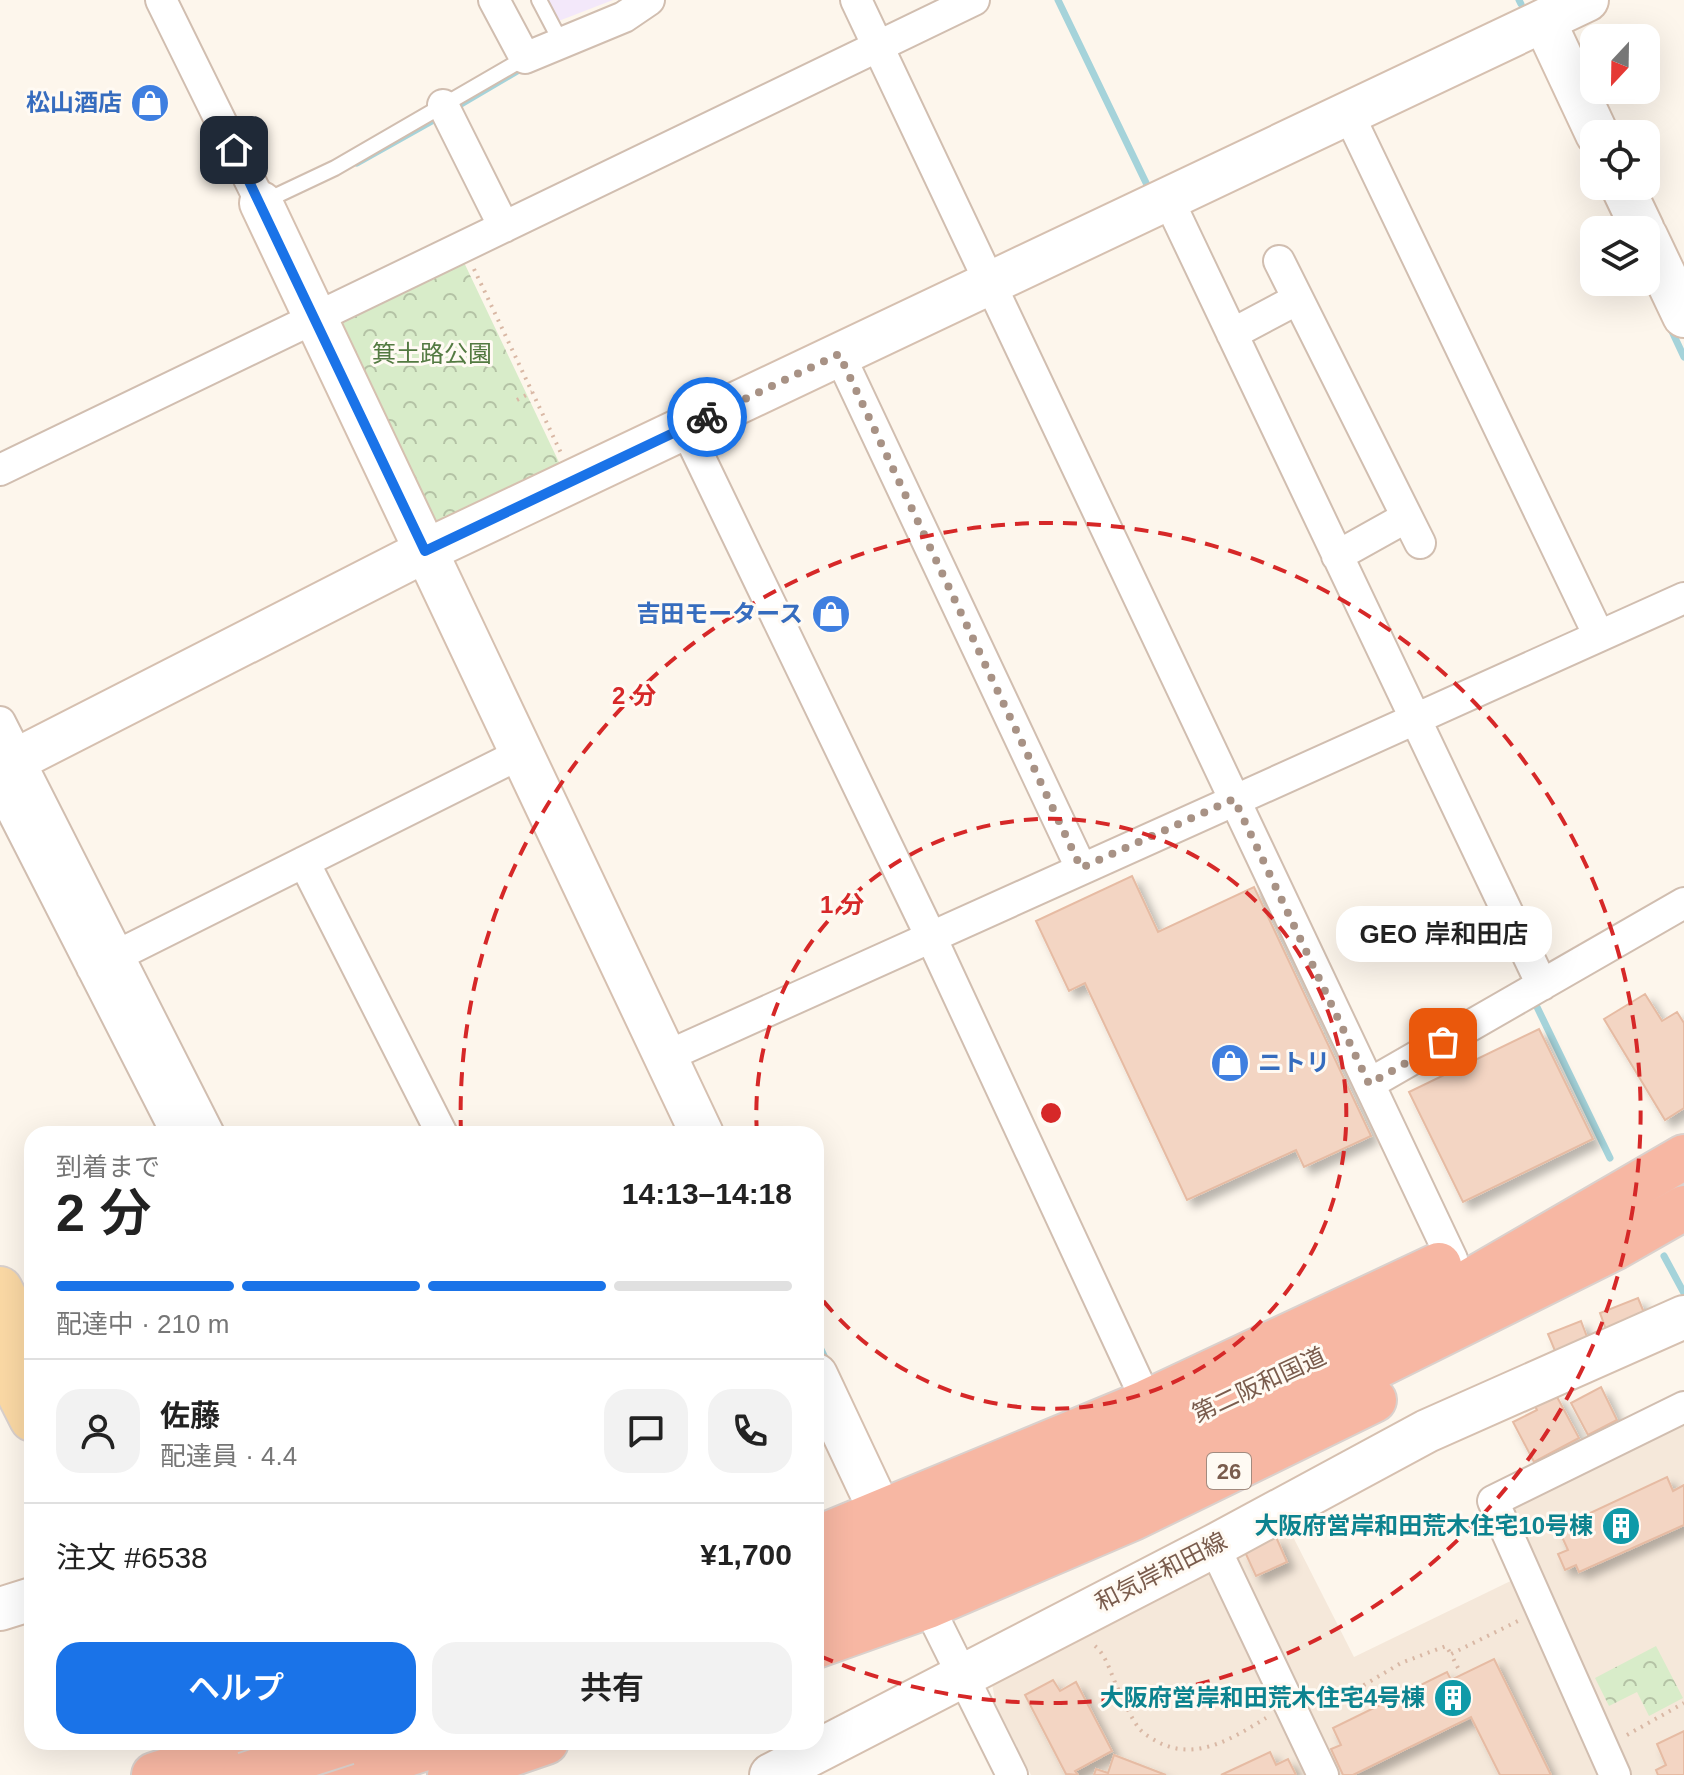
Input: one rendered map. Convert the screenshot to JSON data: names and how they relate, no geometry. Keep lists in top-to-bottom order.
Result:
{
  "streets": {
    "highway": ["第二阪和国道", "26"],
    "street": ["和気岸和田線"]
  },
  "crossings": [
    ["第二阪和国道", "26"]
  ],
  "parks": ["箕土路公園"],
  "places": {
    "shop": ["松山酒店", "吉田モータース", "ニトリ"],
    "other": ["GEO 岸和田店"],
    "building": ["大阪府営岸和田荒木住宅10号棟", "大阪府営岸和田荒木住宅4号棟"]
  },
  "north": "bottom",
  "page": {
    "bubble": "GEO 岸和田店",
    "heading": ["2 分", "到着まで", "14:13–14:18"],
    "panel": [
      "佐藤",
      "配達員 · 4.4",
      "注文 #6538",
      "¥1,700"
    ],
    "bar": "配達中 · 210 m",
    "buttons": ["ヘルプ", "共有"]
  },
  "rings": ["2 分", "1 分"]
}
